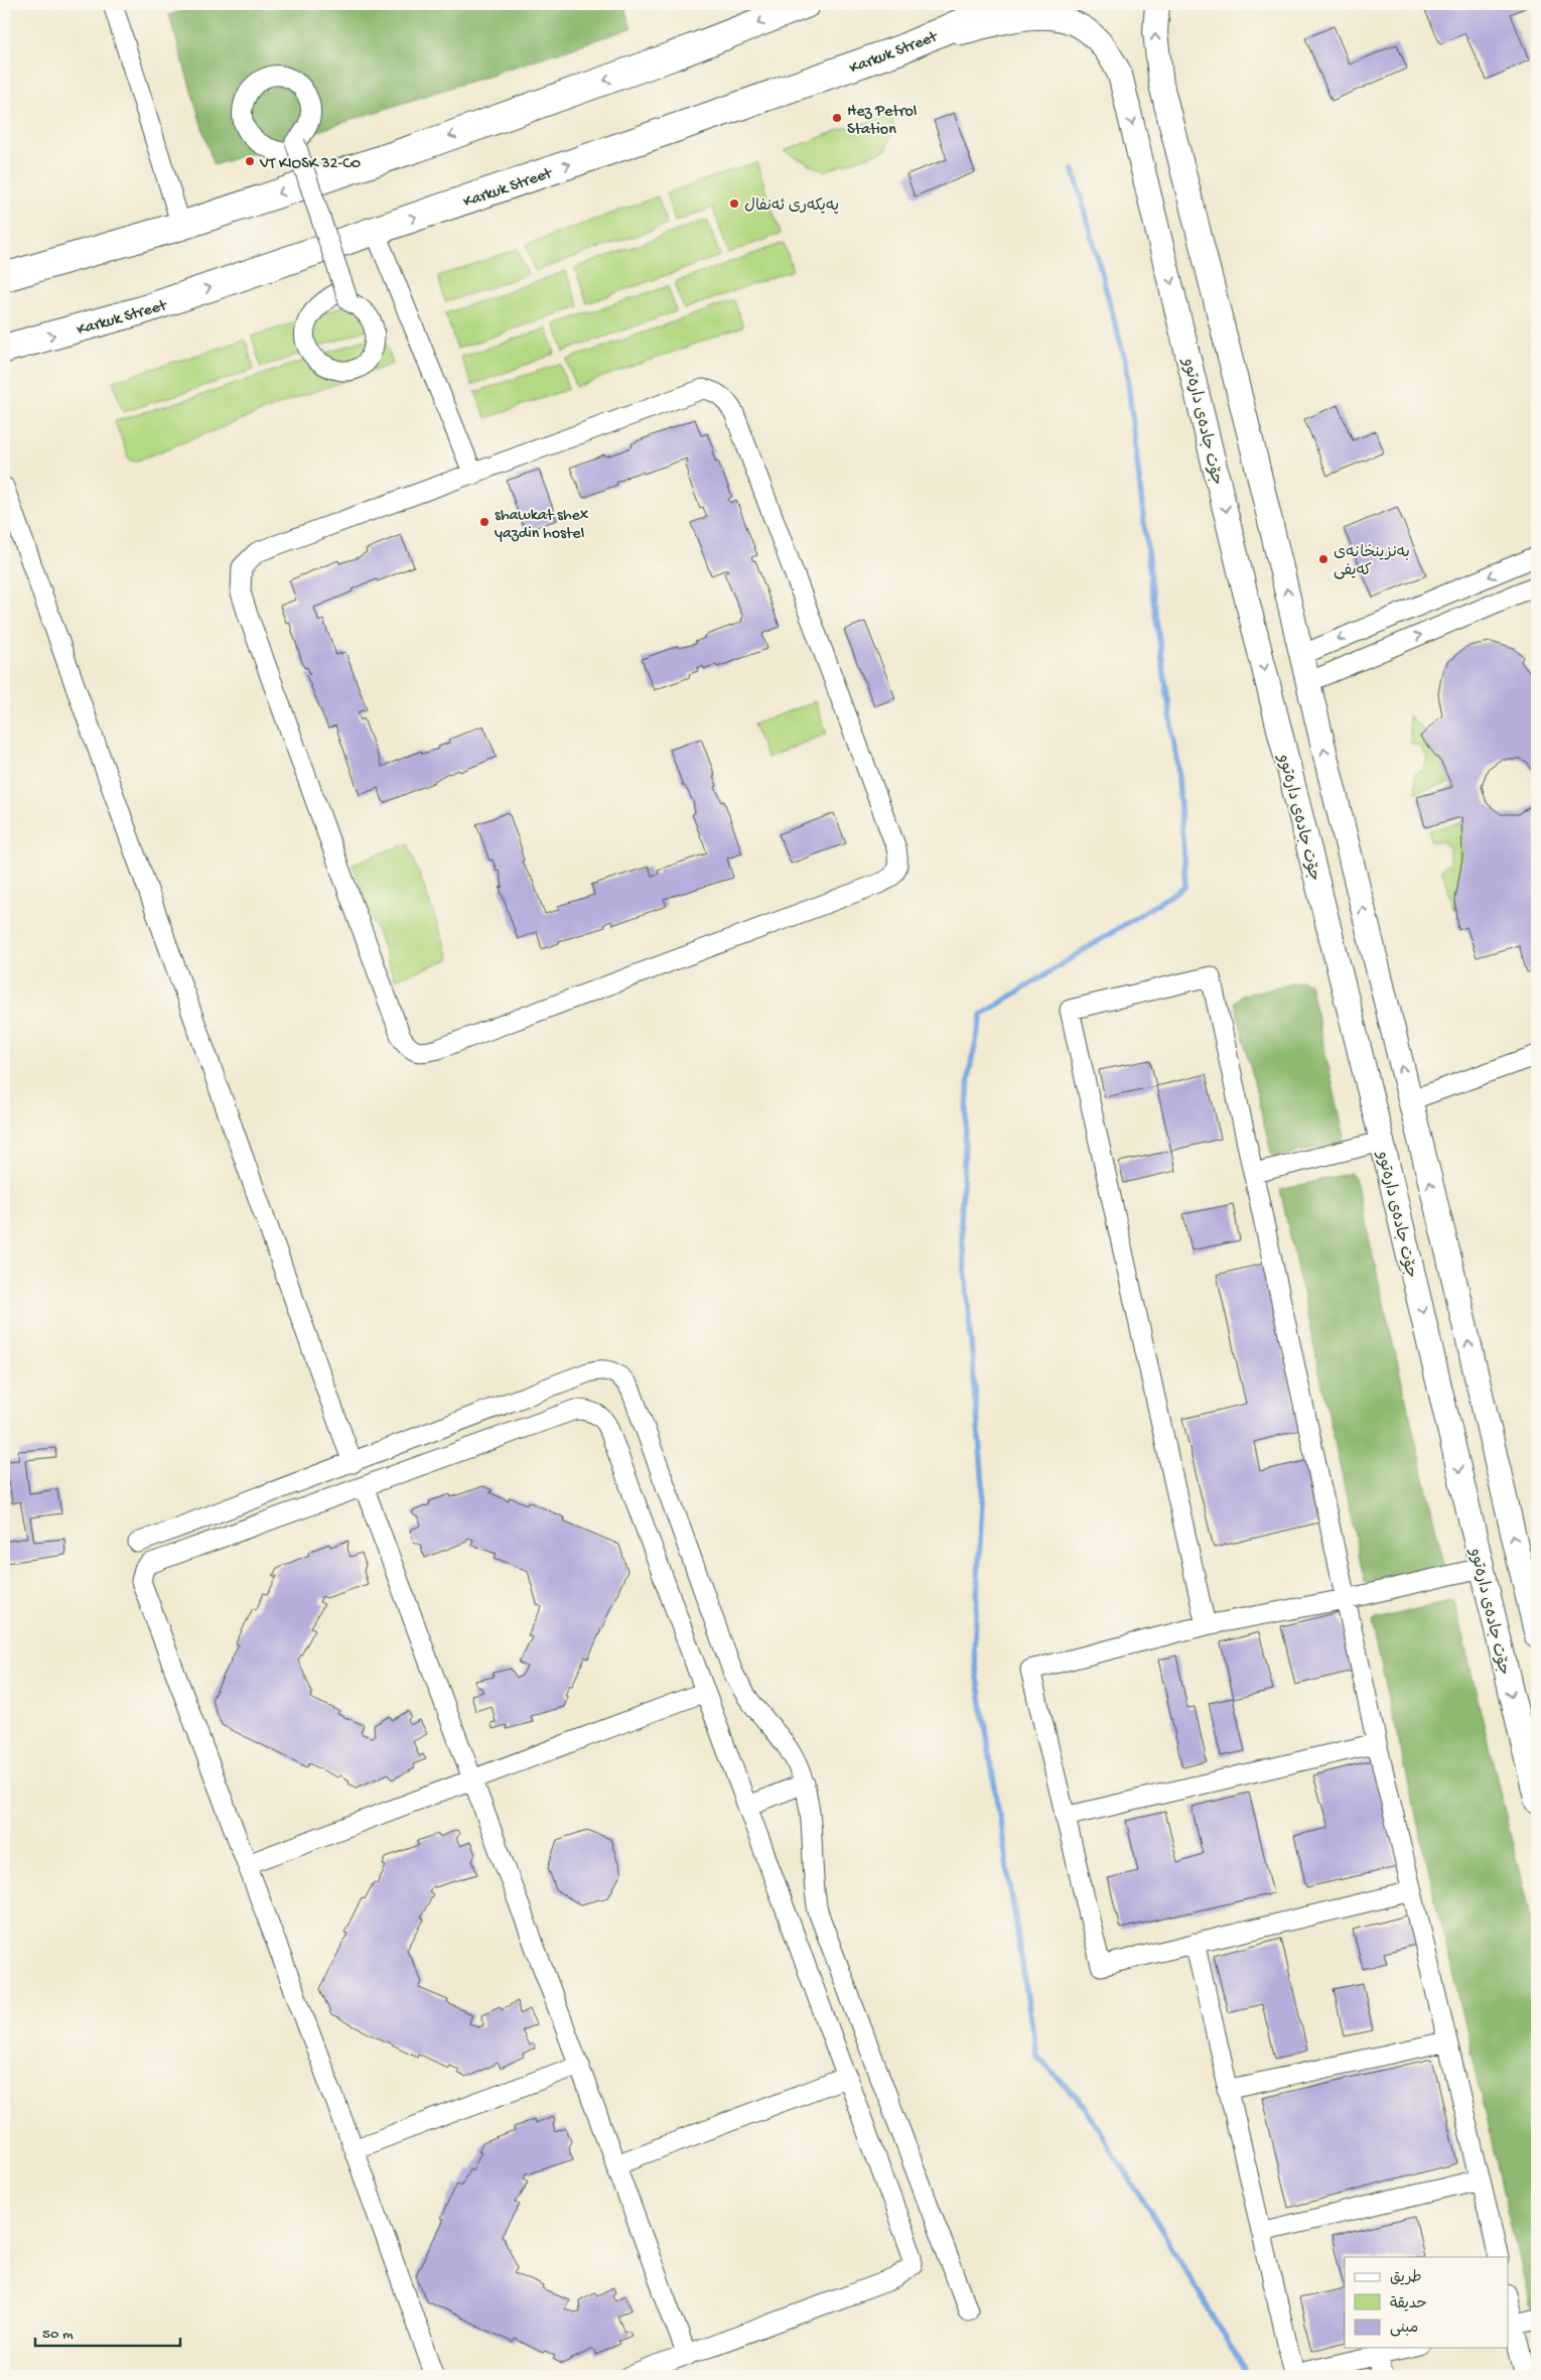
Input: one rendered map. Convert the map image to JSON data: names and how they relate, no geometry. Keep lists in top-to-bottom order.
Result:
{
  "streets": {
    "highway": ["Karkuk Street"],
    "main road": ["جۆت جادەی دارەتوو"]
  },
  "crossings": [
    ["Karkuk Street", "جۆت جادەی دارەتوو"]
  ],
  "places": [
    "Hez Petrol Station",
    "VT KIOSK 32-C0",
    "پەیکەری ئەنفال",
    "shawkat shex yazdin hostel",
    "بەنزینخانەی کەیفی"
  ],
  "legend": ["طريق", "حديقة", "مبنى"],
  "scale_bar": "50 m"
}
